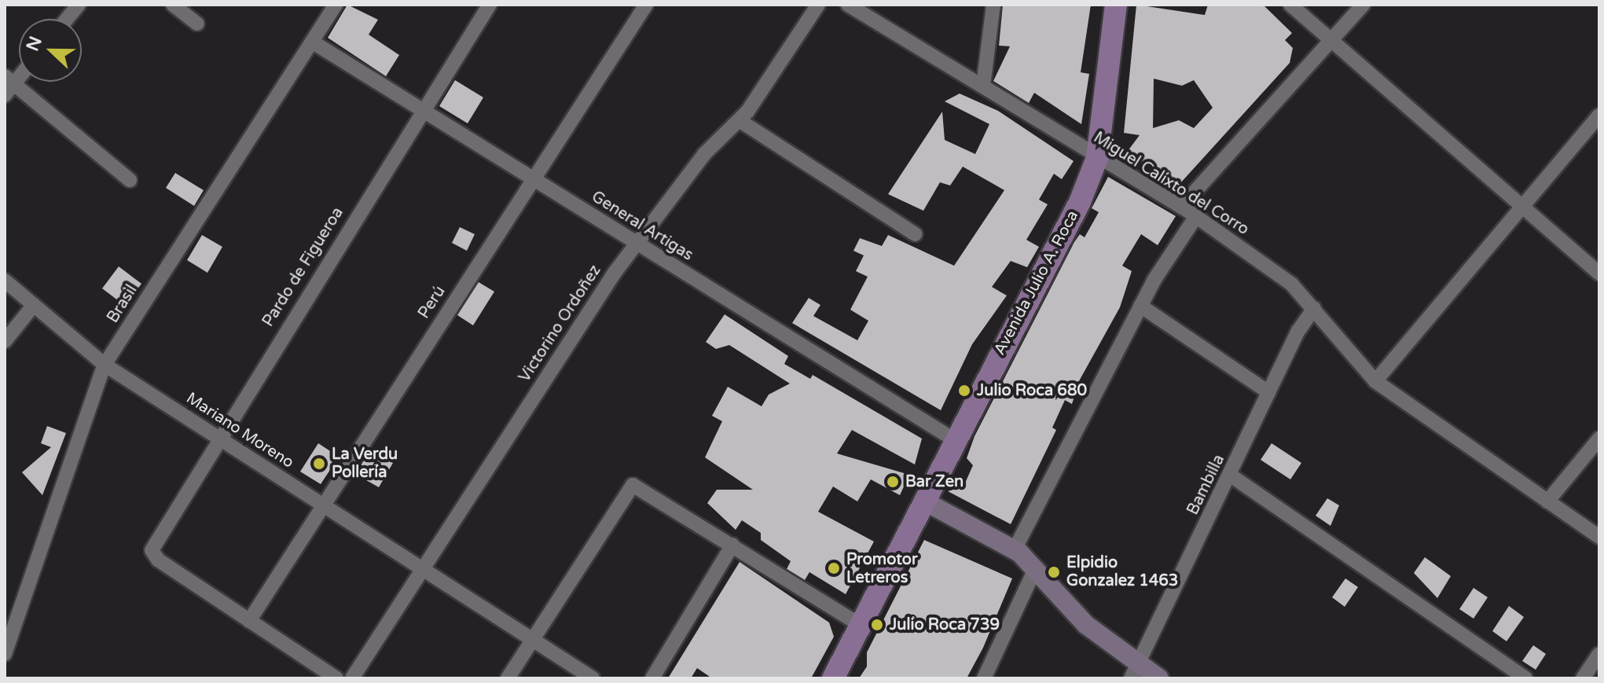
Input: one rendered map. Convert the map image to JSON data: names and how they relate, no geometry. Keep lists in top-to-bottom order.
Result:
{
  "streets": {
    "main road": ["Avenida Julio A. Roca"],
    "street": [
      "Miguel Calixto del Corro",
      "General Artigas",
      "Pardo de Figueroa",
      "Perú",
      "Brasil",
      "Victorino Ordoñez",
      "Mariano Moreno",
      "Bambilla"
    ]
  },
  "crossings": [
    ["Miguel Calixto del Corro", "Avenida Julio A. Roca"],
    ["Miguel Calixto del Corro", "Bambilla"],
    ["General Artigas", "Pardo de Figueroa"],
    ["General Artigas", "Avenida Julio A. Roca"],
    ["General Artigas", "Perú"],
    ["General Artigas", "Brasil"],
    ["General Artigas", "Victorino Ordoñez"],
    ["Pardo de Figueroa", "Perú"],
    ["Pardo de Figueroa", "Mariano Moreno"],
    ["Perú", "Mariano Moreno"],
    ["Brasil", "Mariano Moreno"],
    ["Victorino Ordoñez", "Mariano Moreno"]
  ],
  "places": [
    "Julio Roca 680",
    "La Verdu Pollería",
    "Bar Zen",
    "Promotor Letreros",
    "Elpidio Gonzalez 1463",
    "Julio Roca 739"
  ],
  "north": "left"
}
